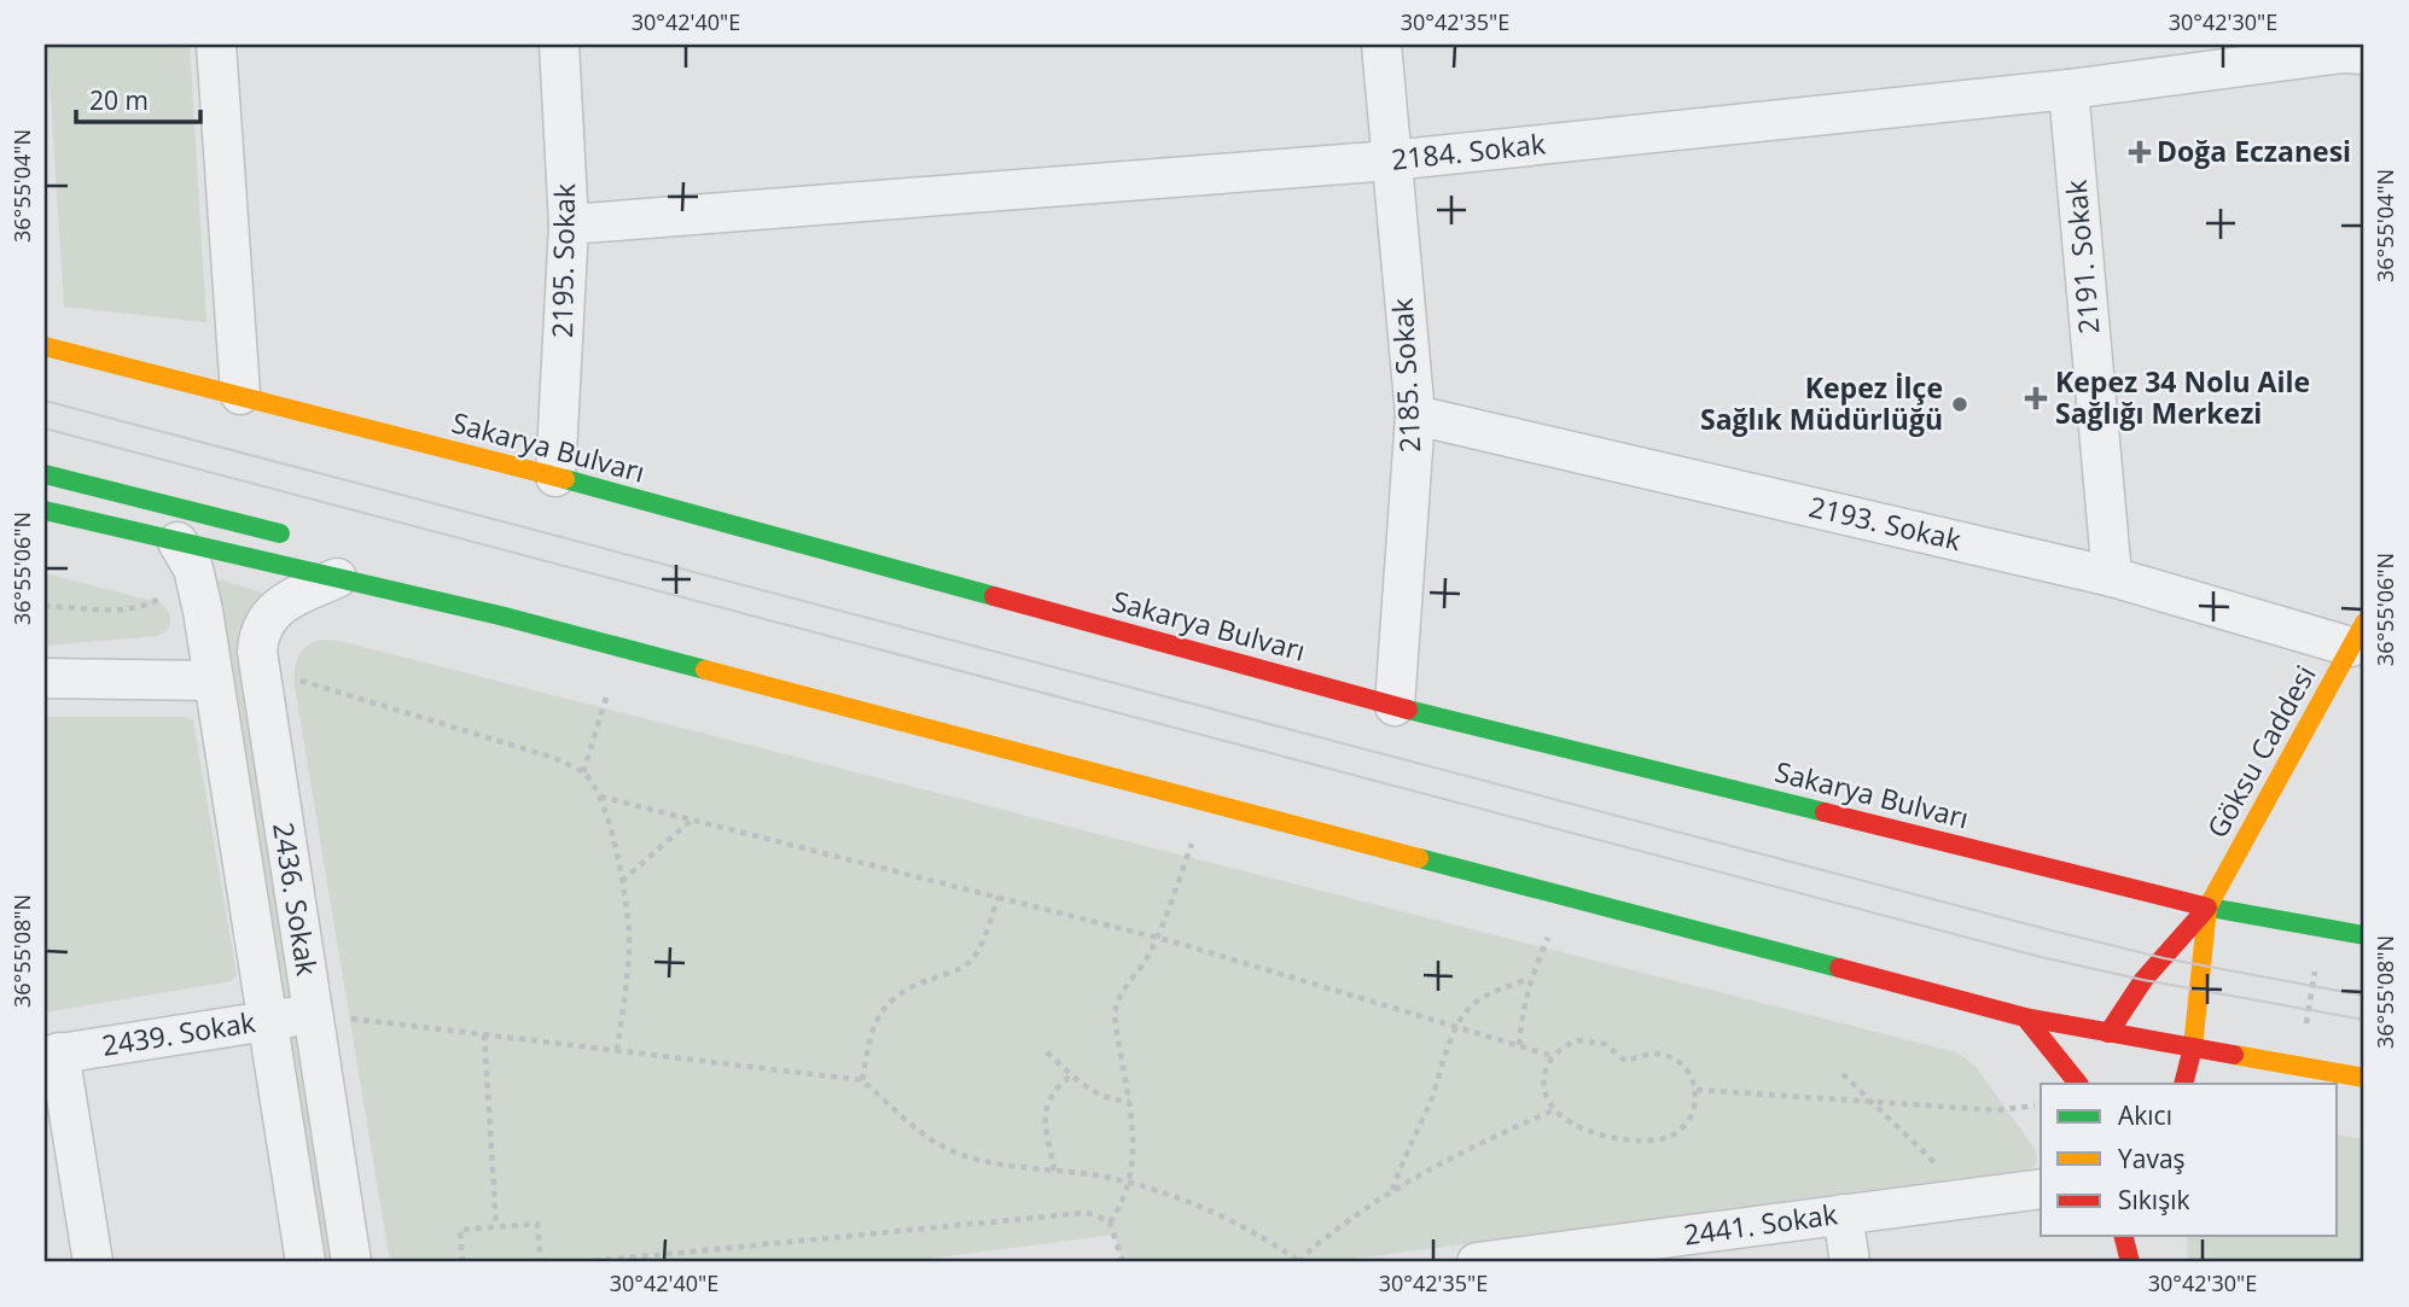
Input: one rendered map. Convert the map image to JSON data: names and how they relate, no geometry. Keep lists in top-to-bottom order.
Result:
{
  "streets": {
    "main road": ["Sakarya Bulvarı", "Göksu Caddesi"],
    "street": [
      "2184. Sokak",
      "2191. Sokak",
      "2195. Sokak",
      "2185. Sokak",
      "2193. Sokak",
      "2436. Sokak",
      "2439. Sokak",
      "2441. Sokak"
    ]
  },
  "crossings": [
    ["2184. Sokak", "2191. Sokak"],
    ["2184. Sokak", "2195. Sokak"],
    ["2184. Sokak", "2185. Sokak"],
    ["2191. Sokak", "2193. Sokak"],
    ["2195. Sokak", "Sakarya Bulvarı"],
    ["2185. Sokak", "Sakarya Bulvarı"],
    ["2185. Sokak", "2193. Sokak"],
    ["Sakarya Bulvarı", "Göksu Caddesi"],
    ["2193. Sokak", "Göksu Caddesi"],
    ["2436. Sokak", "2439. Sokak"]
  ],
  "places": {
    "health": ["Doğa Eczanesi", "Kepez 34 Nolu Aile Sağlığı Merkezi"],
    "other": ["Kepez İlçe Sağlık Müdürlüğü"]
  },
  "legend": ["Akıcı", "Yavaş", "Sıkışık"],
  "scale_bar": "20 m",
  "coordinates": [
    "30°42'40\"E",
    "30°42'35\"E",
    "30°42'30\"E",
    "36°55'04\"N",
    "36°55'06\"N",
    "36°55'08\"N"
  ]
}
